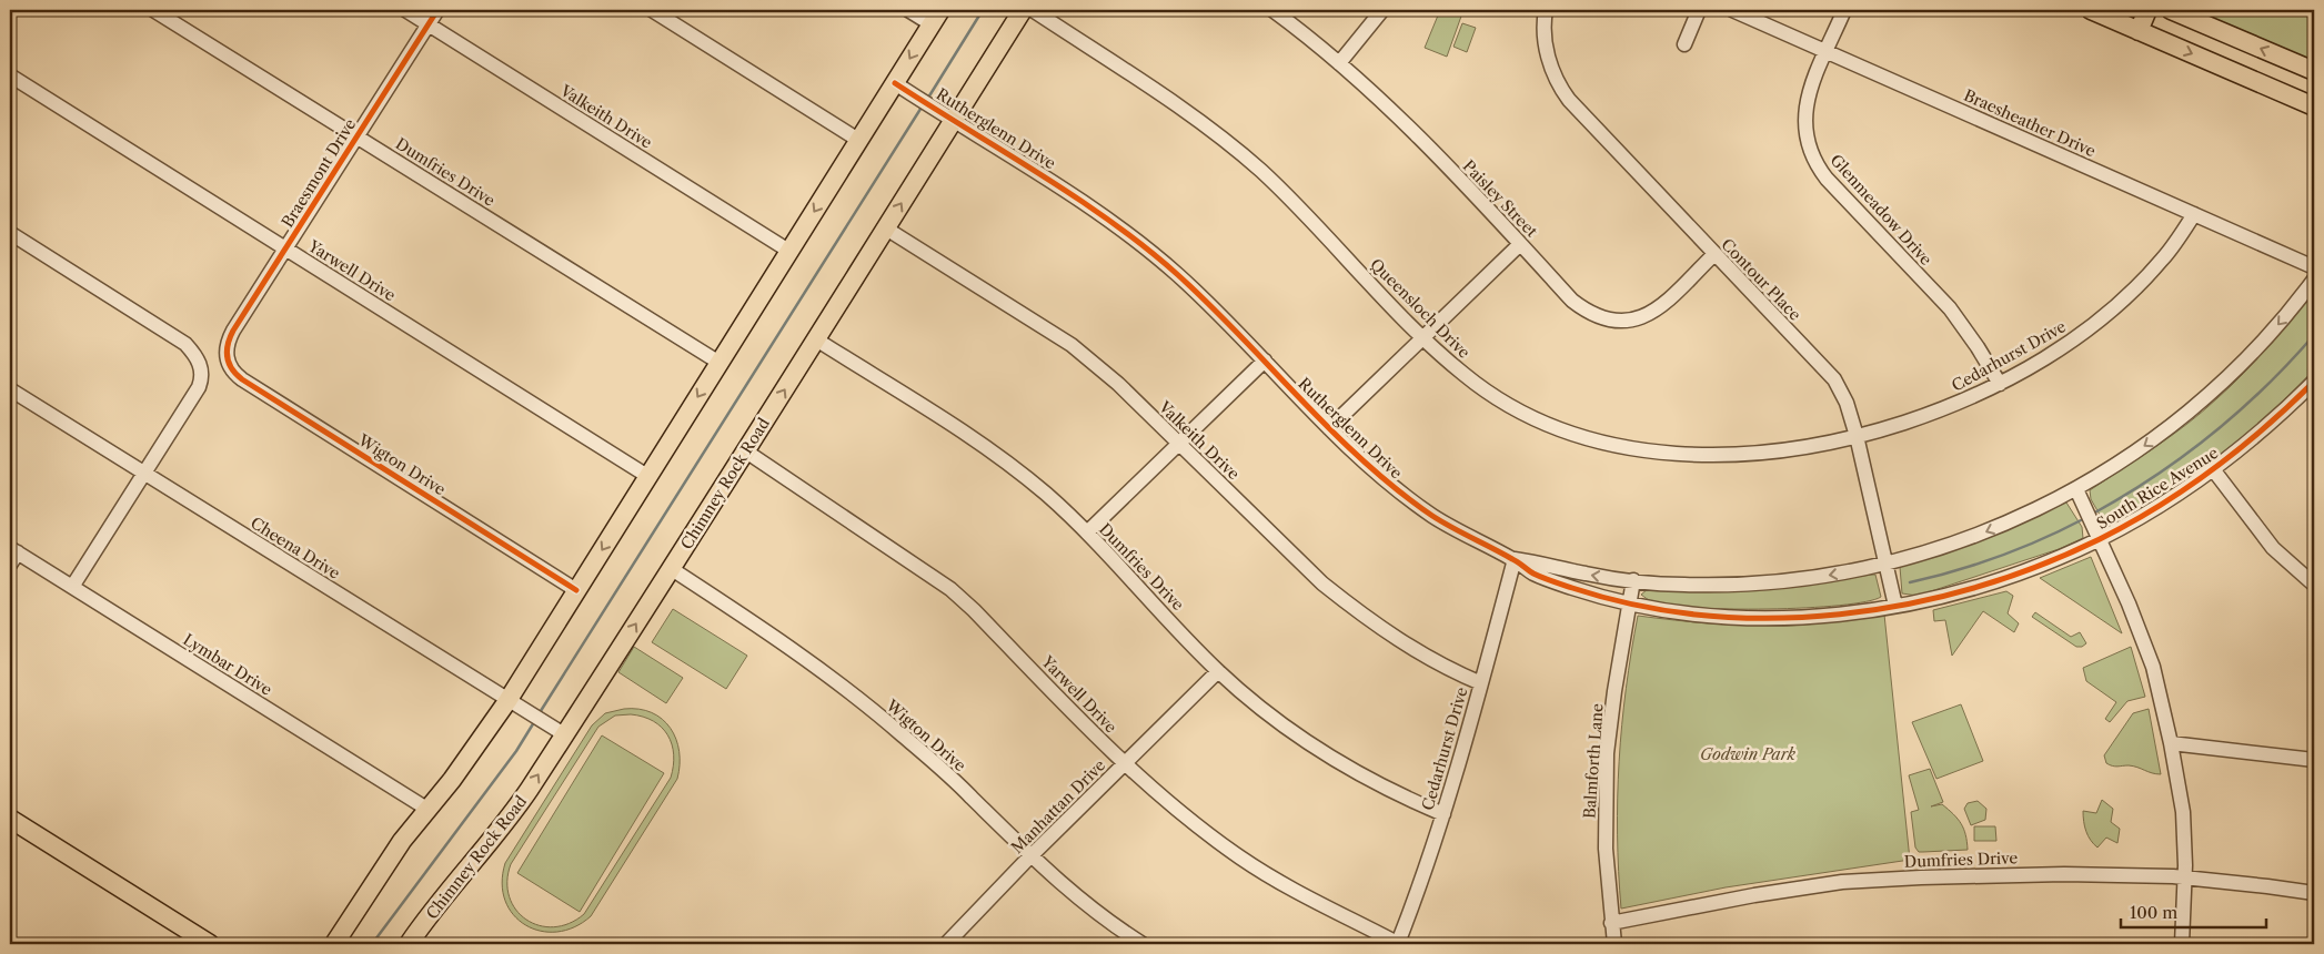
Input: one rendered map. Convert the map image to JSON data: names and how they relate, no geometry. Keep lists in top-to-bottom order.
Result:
{
  "streets": {
    "main road": ["Chimney Rock Road"],
    "street": [
      "Valkeith Drive",
      "Braesheather Drive",
      "Rutherglenn Drive",
      "Dumfries Drive",
      "Braesmont Drive",
      "Paisley Street",
      "Glenmeadow Drive",
      "Yarwell Drive",
      "Contour Place",
      "Queensloch Drive",
      "Cedarhurst Drive",
      "Wigton Drive",
      "South Rice Avenue",
      "Cheena Drive",
      "Lymbar Drive",
      "Balmforth Lane",
      "Manhattan Drive"
    ]
  },
  "crossings": [
    ["Valkeith Drive", "Braesmont Drive"],
    ["Valkeith Drive", "Cedarhurst Drive"],
    ["Valkeith Drive", "Chimney Rock Road"],
    ["Braesheather Drive", "Glenmeadow Drive"],
    ["Braesheather Drive", "Cedarhurst Drive"],
    ["Rutherglenn Drive", "Contour Place"],
    ["Rutherglenn Drive", "Cedarhurst Drive"],
    ["Rutherglenn Drive", "Chimney Rock Road"],
    ["Rutherglenn Drive", "South Rice Avenue"],
    ["Rutherglenn Drive", "Balmforth Lane"],
    ["Dumfries Drive", "Braesmont Drive"],
    ["Dumfries Drive", "Cedarhurst Drive"],
    ["Dumfries Drive", "Chimney Rock Road"],
    ["Dumfries Drive", "Balmforth Lane"],
    ["Dumfries Drive", "Manhattan Drive"],
    ["Braesmont Drive", "Yarwell Drive"],
    ["Braesmont Drive", "Wigton Drive"],
    ["Paisley Street", "Contour Place"],
    ["Glenmeadow Drive", "Cedarhurst Drive"],
    ["Yarwell Drive", "Cedarhurst Drive"],
    ["Yarwell Drive", "Chimney Rock Road"],
    ["Yarwell Drive", "Manhattan Drive"],
    ["Contour Place", "Queensloch Drive"],
    ["Contour Place", "Cedarhurst Drive"],
    ["Contour Place", "South Rice Avenue"],
    ["Queensloch Drive", "Cedarhurst Drive"],
    ["Wigton Drive", "Chimney Rock Road"],
    ["Wigton Drive", "Manhattan Drive"],
    ["Chimney Rock Road", "Cheena Drive"]
  ],
  "parks": ["Godwin Park"],
  "scale_bar": "100 m"
}
